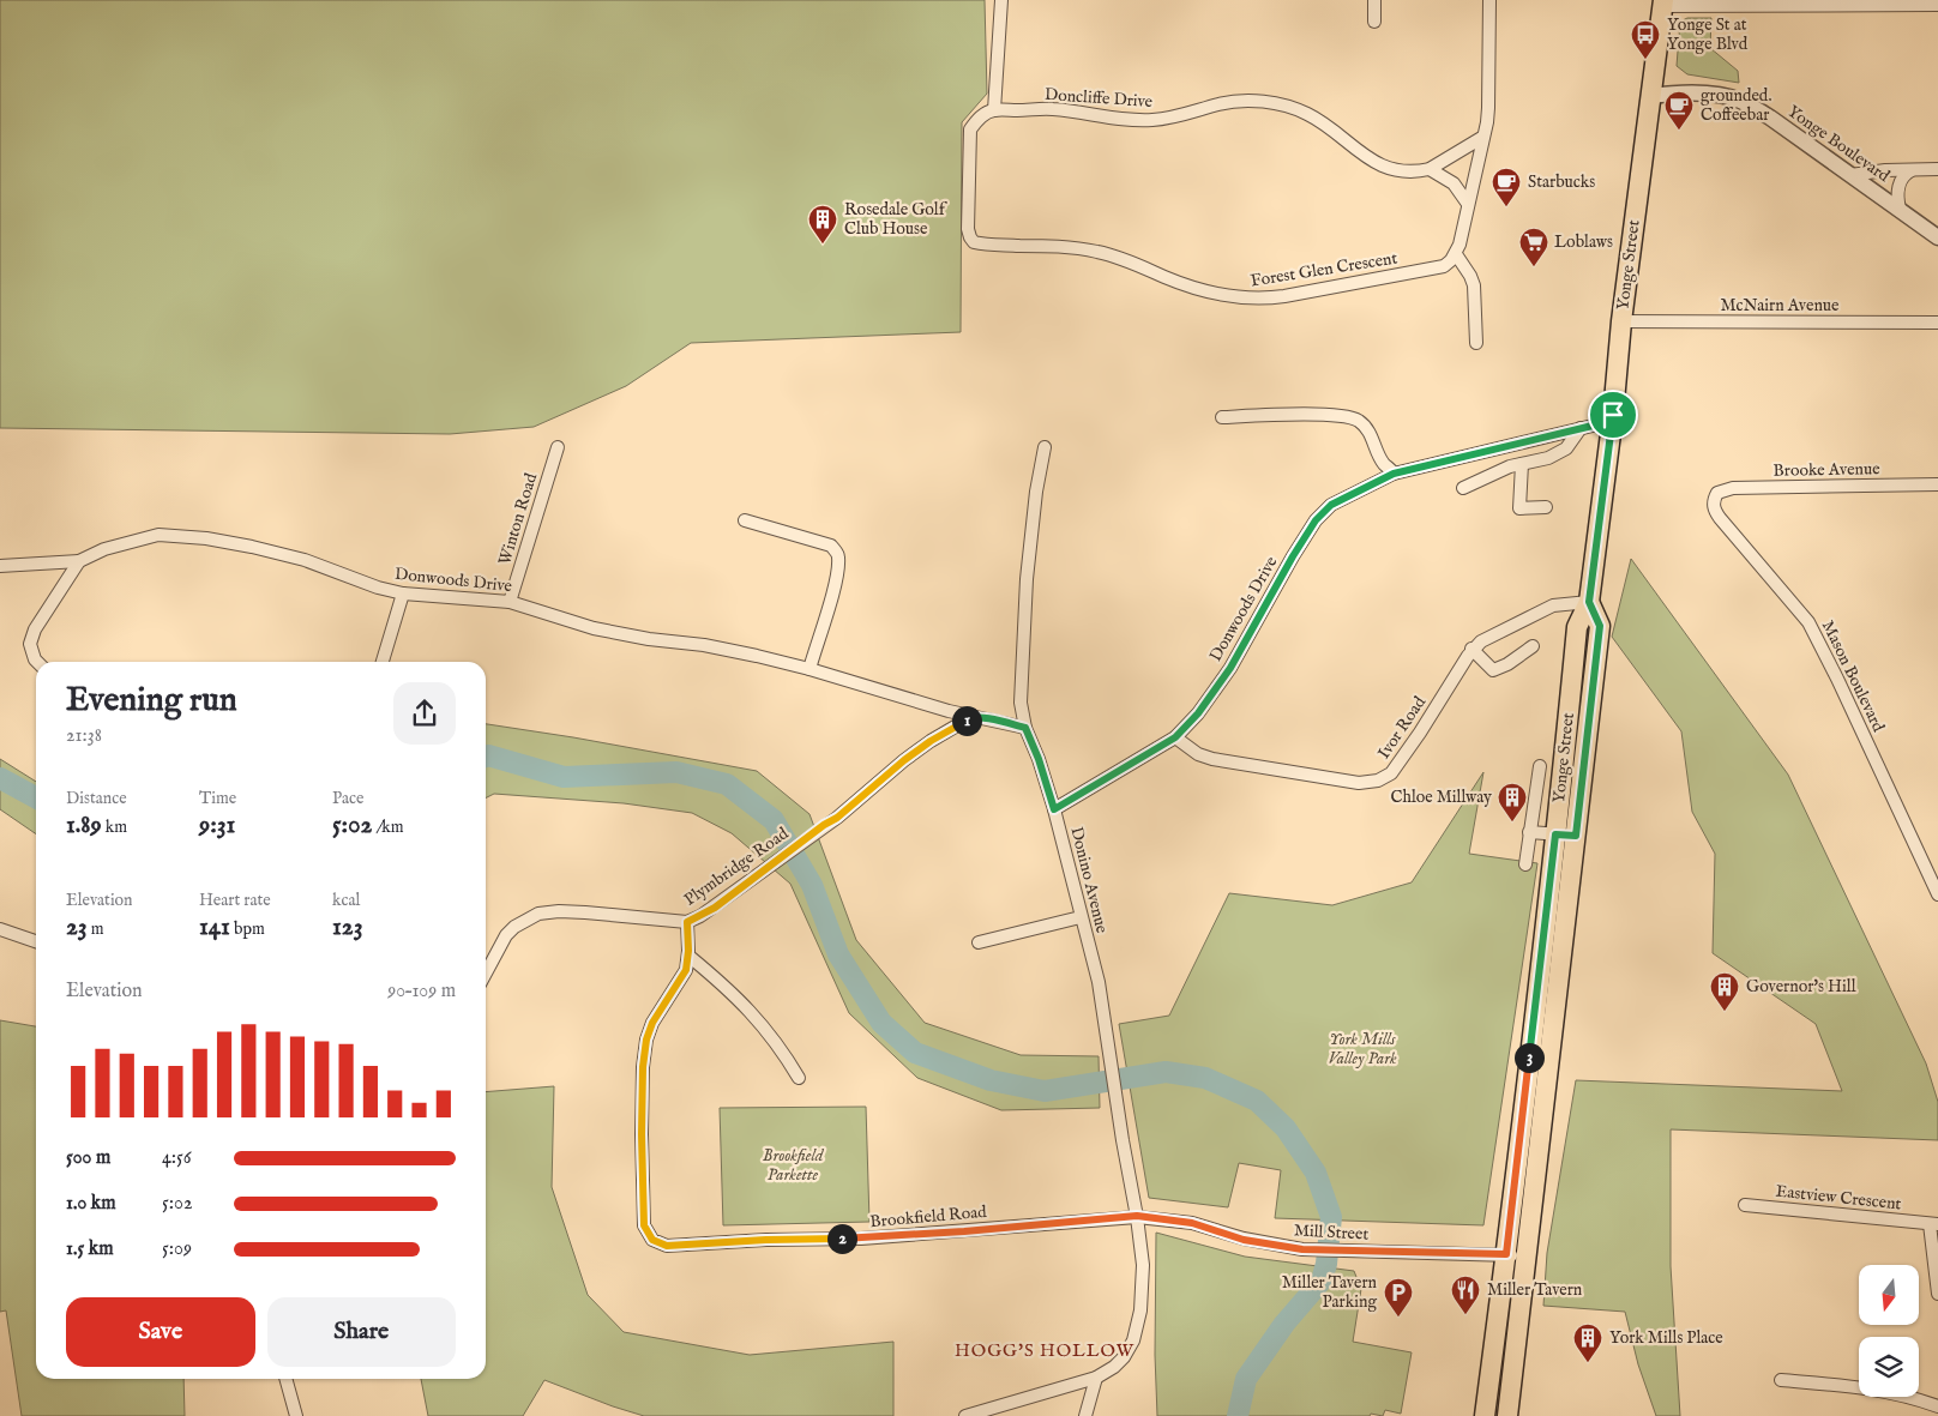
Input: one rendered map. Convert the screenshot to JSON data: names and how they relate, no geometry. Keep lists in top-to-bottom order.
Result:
{
  "streets": {
    "main road": ["Yonge Street"],
    "street": [
      "Doncliffe Drive",
      "Yonge Boulevard",
      "Forest Glen Crescent",
      "McNairn Avenue",
      "Brooke Avenue",
      "Winton Road",
      "Donwoods Drive",
      "Mason Boulevard",
      "Ivor Road",
      "Plymbridge Road",
      "Donino Avenue",
      "Eastview Crescent",
      "Brookfield Road",
      "Mill Street"
    ]
  },
  "crossings": [
    ["Doncliffe Drive", "Forest Glen Crescent"],
    ["Yonge Boulevard", "Yonge Street"],
    ["Yonge Street", "McNairn Avenue"],
    ["Yonge Street", "Donwoods Drive"],
    ["Yonge Street", "Ivor Road"],
    ["Yonge Street", "Mill Street"],
    ["Brooke Avenue", "Mason Boulevard"],
    ["Winton Road", "Donwoods Drive"],
    ["Donwoods Drive", "Ivor Road"],
    ["Donwoods Drive", "Plymbridge Road"],
    ["Donwoods Drive", "Donino Avenue"],
    ["Donino Avenue", "Brookfield Road"],
    ["Donino Avenue", "Mill Street"],
    ["Brookfield Road", "Mill Street"]
  ],
  "districts": ["HOGG'S HOLLOW"],
  "parks": ["York Mills Valley Park", "Brookfield Parkette"],
  "places": {
    "bus stop": ["Yonge St at Yonge Blvd"],
    "cafe": ["grounded. Coffeebar", "Starbucks"],
    "building": [
      "Rosedale Golf Club House",
      "Chloe Millway",
      "Governor's Hill",
      "York Mills Place"
    ],
    "supermarket": ["Loblaws"],
    "restaurant": ["Miller Tavern"],
    "parking": ["Miller Tavern Parking"]
  },
  "north": "bottom",
  "page": {
    "heading": ["Evening run", "21:38"],
    "pins": ["1", "3", "2"],
    "stats": [
      ["Distance", "1.89 km"],
      ["Time", "9:31"],
      ["Pace", "5:02 /km"],
      ["Elevation", "23 m"],
      ["Heart rate", "141 bpm"],
      ["kcal", "123"]
    ],
    "chart": ["Elevation", "90–109 m"],
    "list": [
      {
        "name": "500 m",
        "note": "4:56"
      },
      {
        "name": "1.0 km",
        "note": "5:02"
      },
      {
        "name": "1.5 km",
        "note": "5:09"
      }
    ],
    "buttons": ["Save", "Share"]
  }
}
